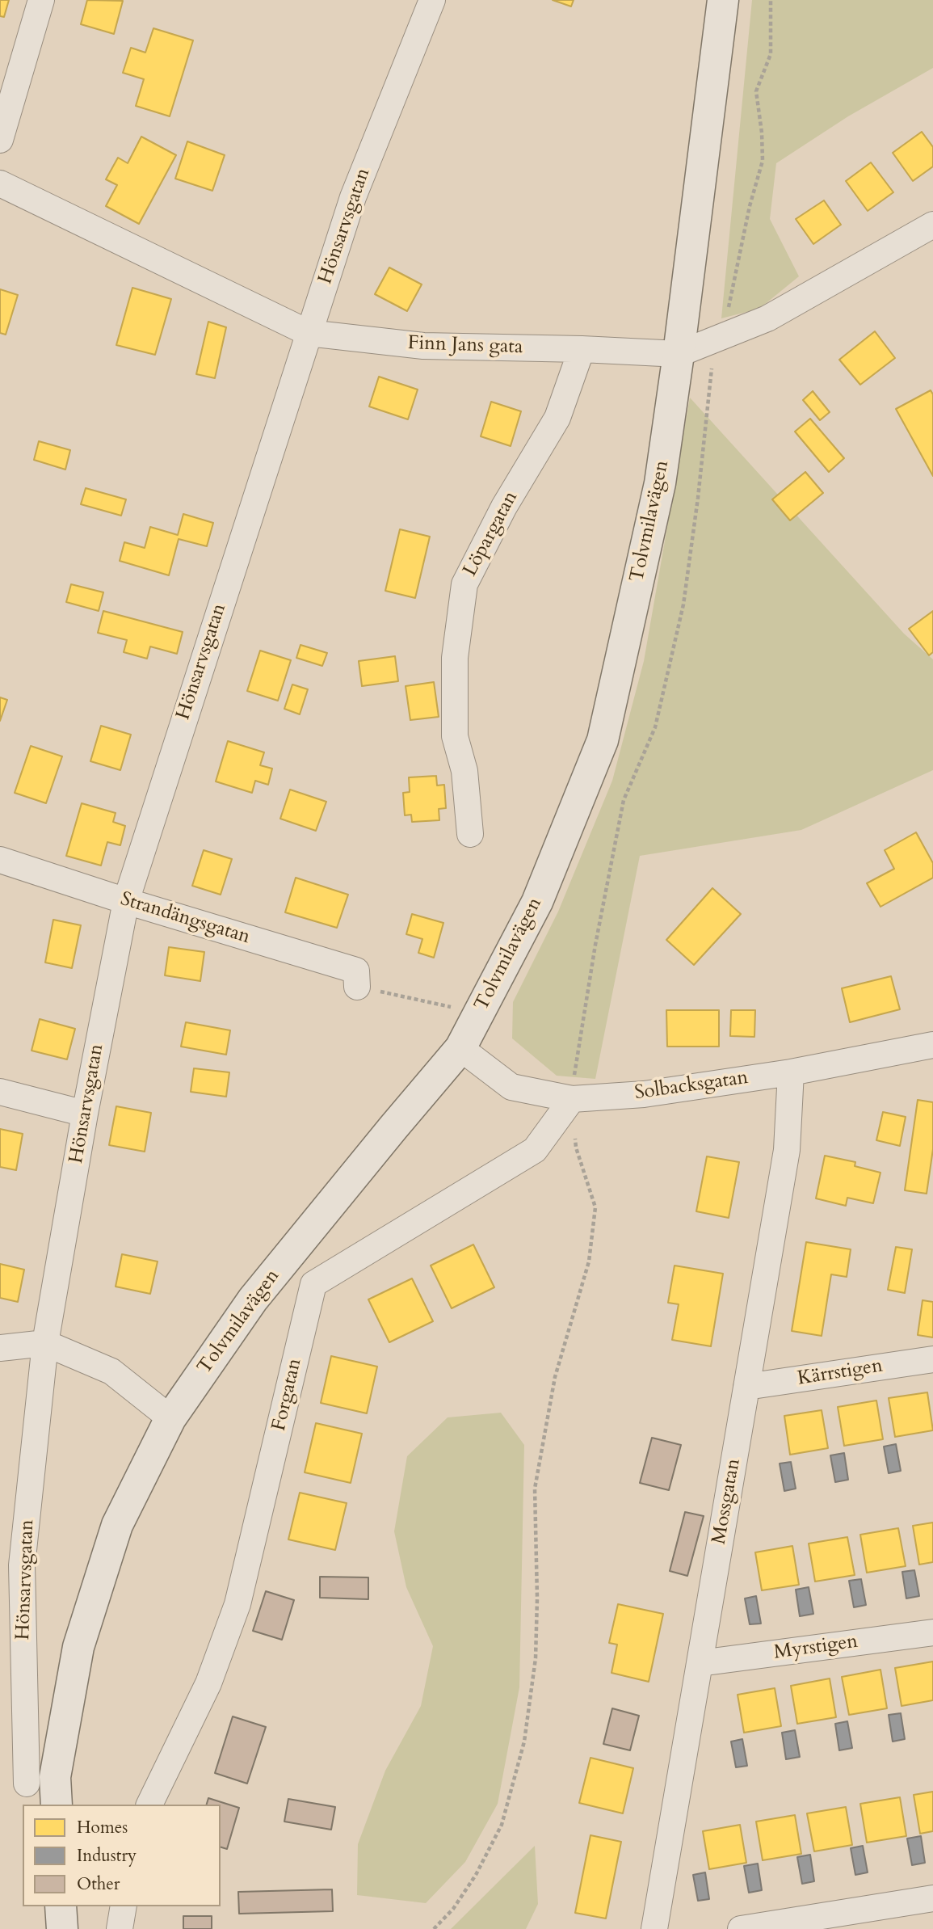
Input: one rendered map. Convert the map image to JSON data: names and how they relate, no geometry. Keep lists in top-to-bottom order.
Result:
{
  "streets": {
    "street": [
      "Hönsarvsgatan",
      "Finn Jans gata",
      "Tolvmilavägen",
      "Löpargatan",
      "Strandängsgatan",
      "Solbacksgatan",
      "Kärrstigen",
      "Forgatan",
      "Mossgatan",
      "Myrstigen"
    ]
  },
  "crossings": [
    ["Hönsarvsgatan", "Finn Jans gata"],
    ["Hönsarvsgatan", "Strandängsgatan"],
    ["Finn Jans gata", "Tolvmilavägen"],
    ["Finn Jans gata", "Löpargatan"],
    ["Tolvmilavägen", "Solbacksgatan"],
    ["Solbacksgatan", "Forgatan"],
    ["Solbacksgatan", "Mossgatan"],
    ["Kärrstigen", "Mossgatan"],
    ["Mossgatan", "Myrstigen"]
  ],
  "legend": ["Homes", "Industry", "Other"]
}
